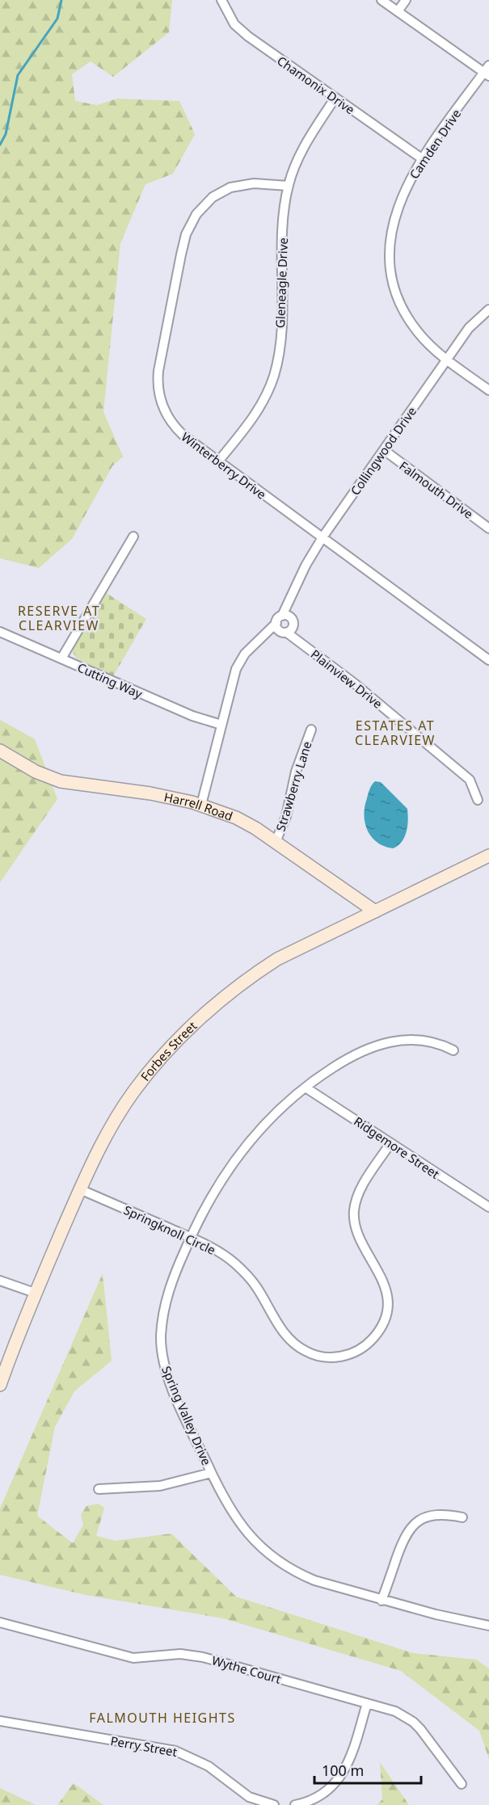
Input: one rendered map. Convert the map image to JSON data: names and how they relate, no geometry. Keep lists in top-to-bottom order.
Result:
{
  "streets": {
    "street": [
      "Chamonix Drive",
      "Camden Drive",
      "Gleneagle Drive",
      "Collingwood Drive",
      "Winterberry Drive",
      "Falmouth Drive",
      "Plainview Drive",
      "Cutting Way",
      "Strawberry Lane",
      "Harrell Road",
      "Forbes Street",
      "Ridgemore Street",
      "Springknoll Circle",
      "Spring Valley Drive",
      "Wythe Court",
      "Perry Street"
    ]
  },
  "crossings": [
    ["Chamonix Drive", "Camden Drive"],
    ["Chamonix Drive", "Gleneagle Drive"],
    ["Camden Drive", "Collingwood Drive"],
    ["Gleneagle Drive", "Winterberry Drive"],
    ["Collingwood Drive", "Winterberry Drive"],
    ["Collingwood Drive", "Falmouth Drive"],
    ["Collingwood Drive", "Plainview Drive"],
    ["Strawberry Lane", "Harrell Road"],
    ["Harrell Road", "Forbes Street"],
    ["Forbes Street", "Springknoll Circle"],
    ["Ridgemore Street", "Springknoll Circle"],
    ["Ridgemore Street", "Spring Valley Drive"],
    ["Springknoll Circle", "Spring Valley Drive"]
  ],
  "districts": ["RESERVE AT CLEARVIEW", "ESTATES AT CLEARVIEW", "FALMOUTH HEIGHTS"],
  "scale_bar": "100 m"
}
